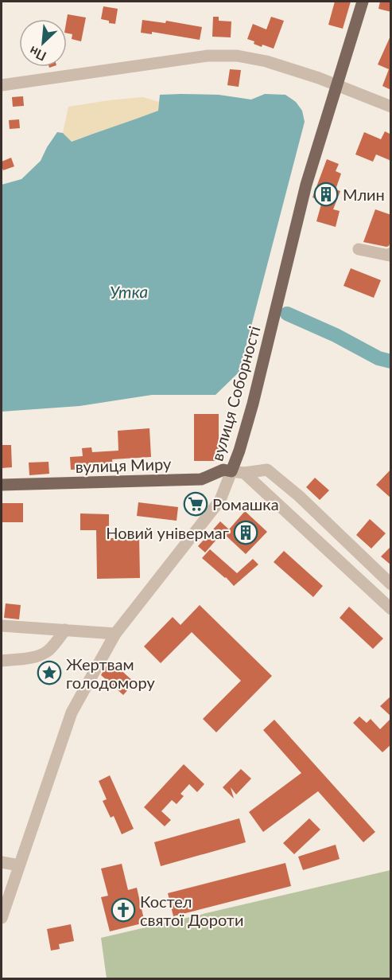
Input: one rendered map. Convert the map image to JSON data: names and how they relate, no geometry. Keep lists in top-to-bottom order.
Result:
{
  "streets": {
    "main road": ["вулиця Соборності", "вулиця Миру"]
  },
  "crossings": [
    ["вулиця Соборності", "вулиця Миру"]
  ],
  "water": ["Утка"],
  "places": {
    "building": ["Млин", "Новий універмаг"],
    "supermarket": ["Ромашка"],
    "place": ["Жертвам голодомору"],
    "church": ["Костел святої Дороти"]
  },
  "north": "bottom left"
}
